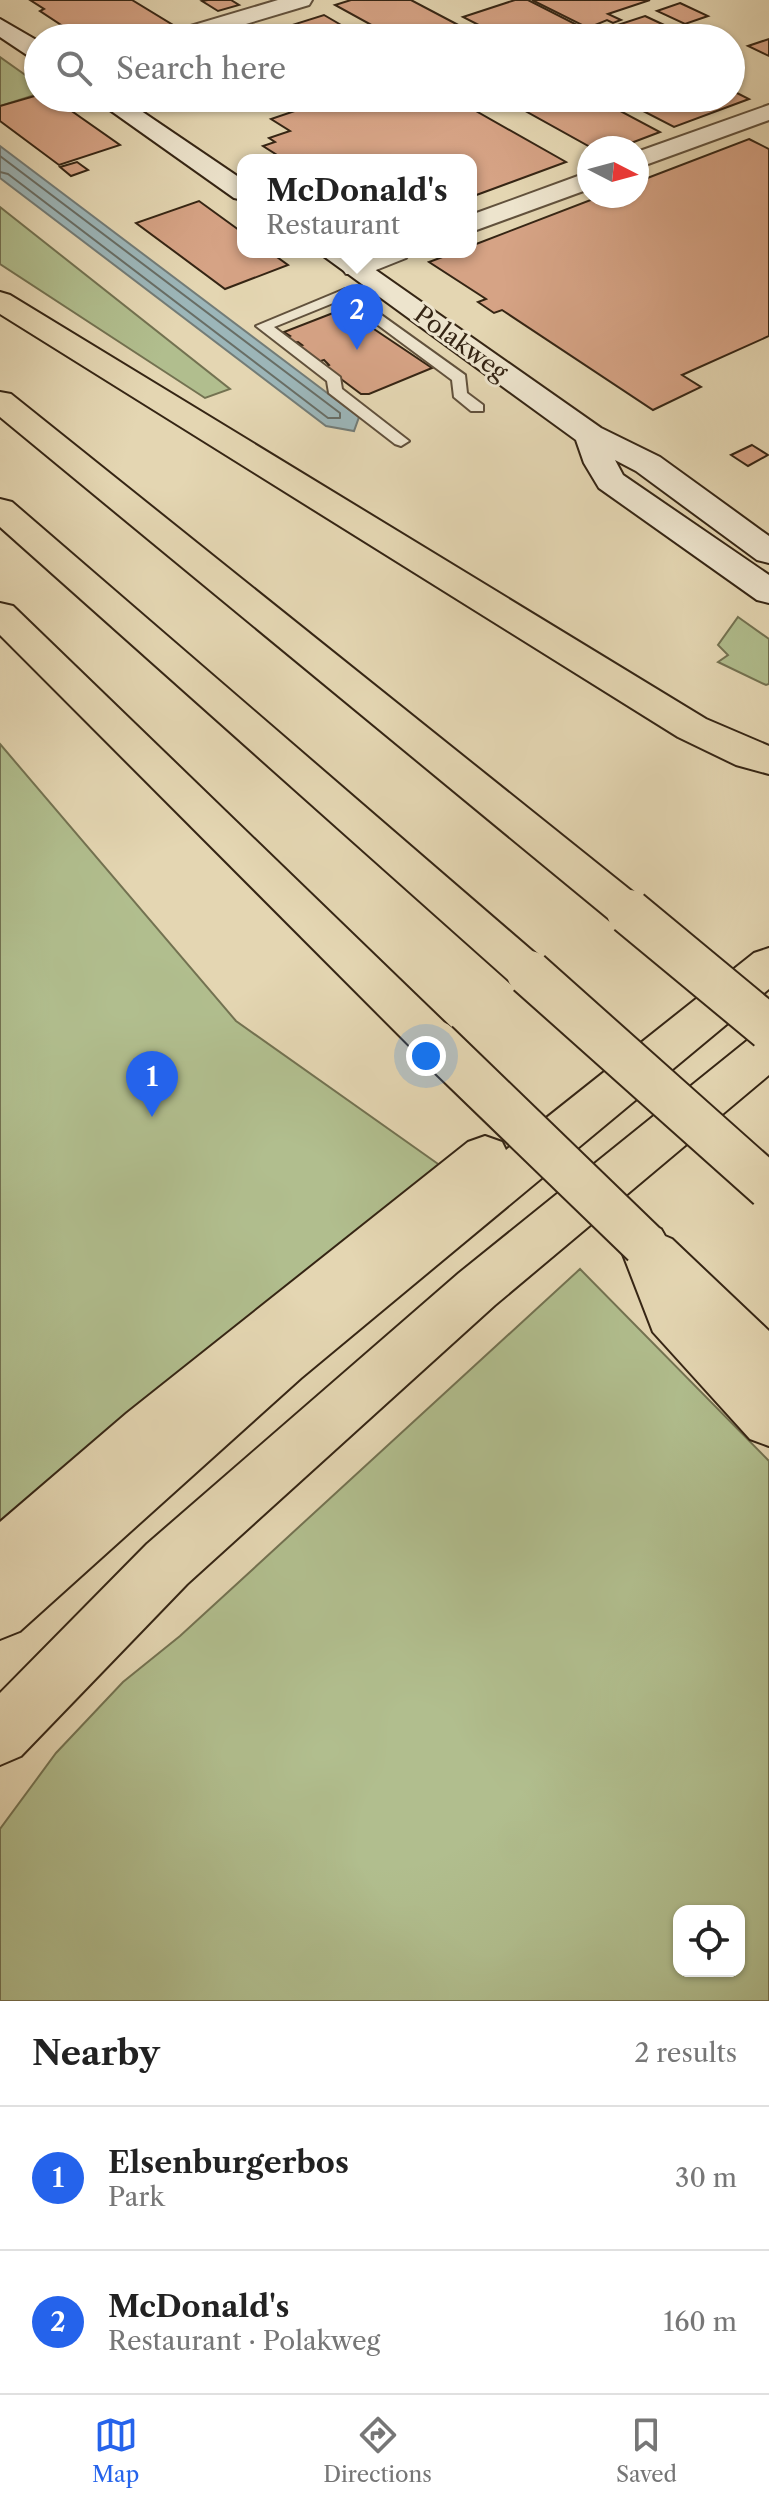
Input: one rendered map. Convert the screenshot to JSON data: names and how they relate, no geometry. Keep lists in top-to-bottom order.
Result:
{
  "streets": {
    "street": ["Polakweg"]
  },
  "north": "right",
  "page": {
    "search": "Search here",
    "popup": ["McDonald's", "Restaurant"],
    "pins": ["2", "1"],
    "heading": ["Nearby", "2 results"],
    "list": [
      {
        "mark": "1",
        "name": "Elsenburgerbos",
        "note": "Park",
        "value": "30 m"
      },
      {
        "mark": "2",
        "name": "McDonald's",
        "note": "Restaurant · Polakweg",
        "value": "160 m"
      }
    ],
    "nav": ["Map", "Directions", "Saved"]
  }
}
